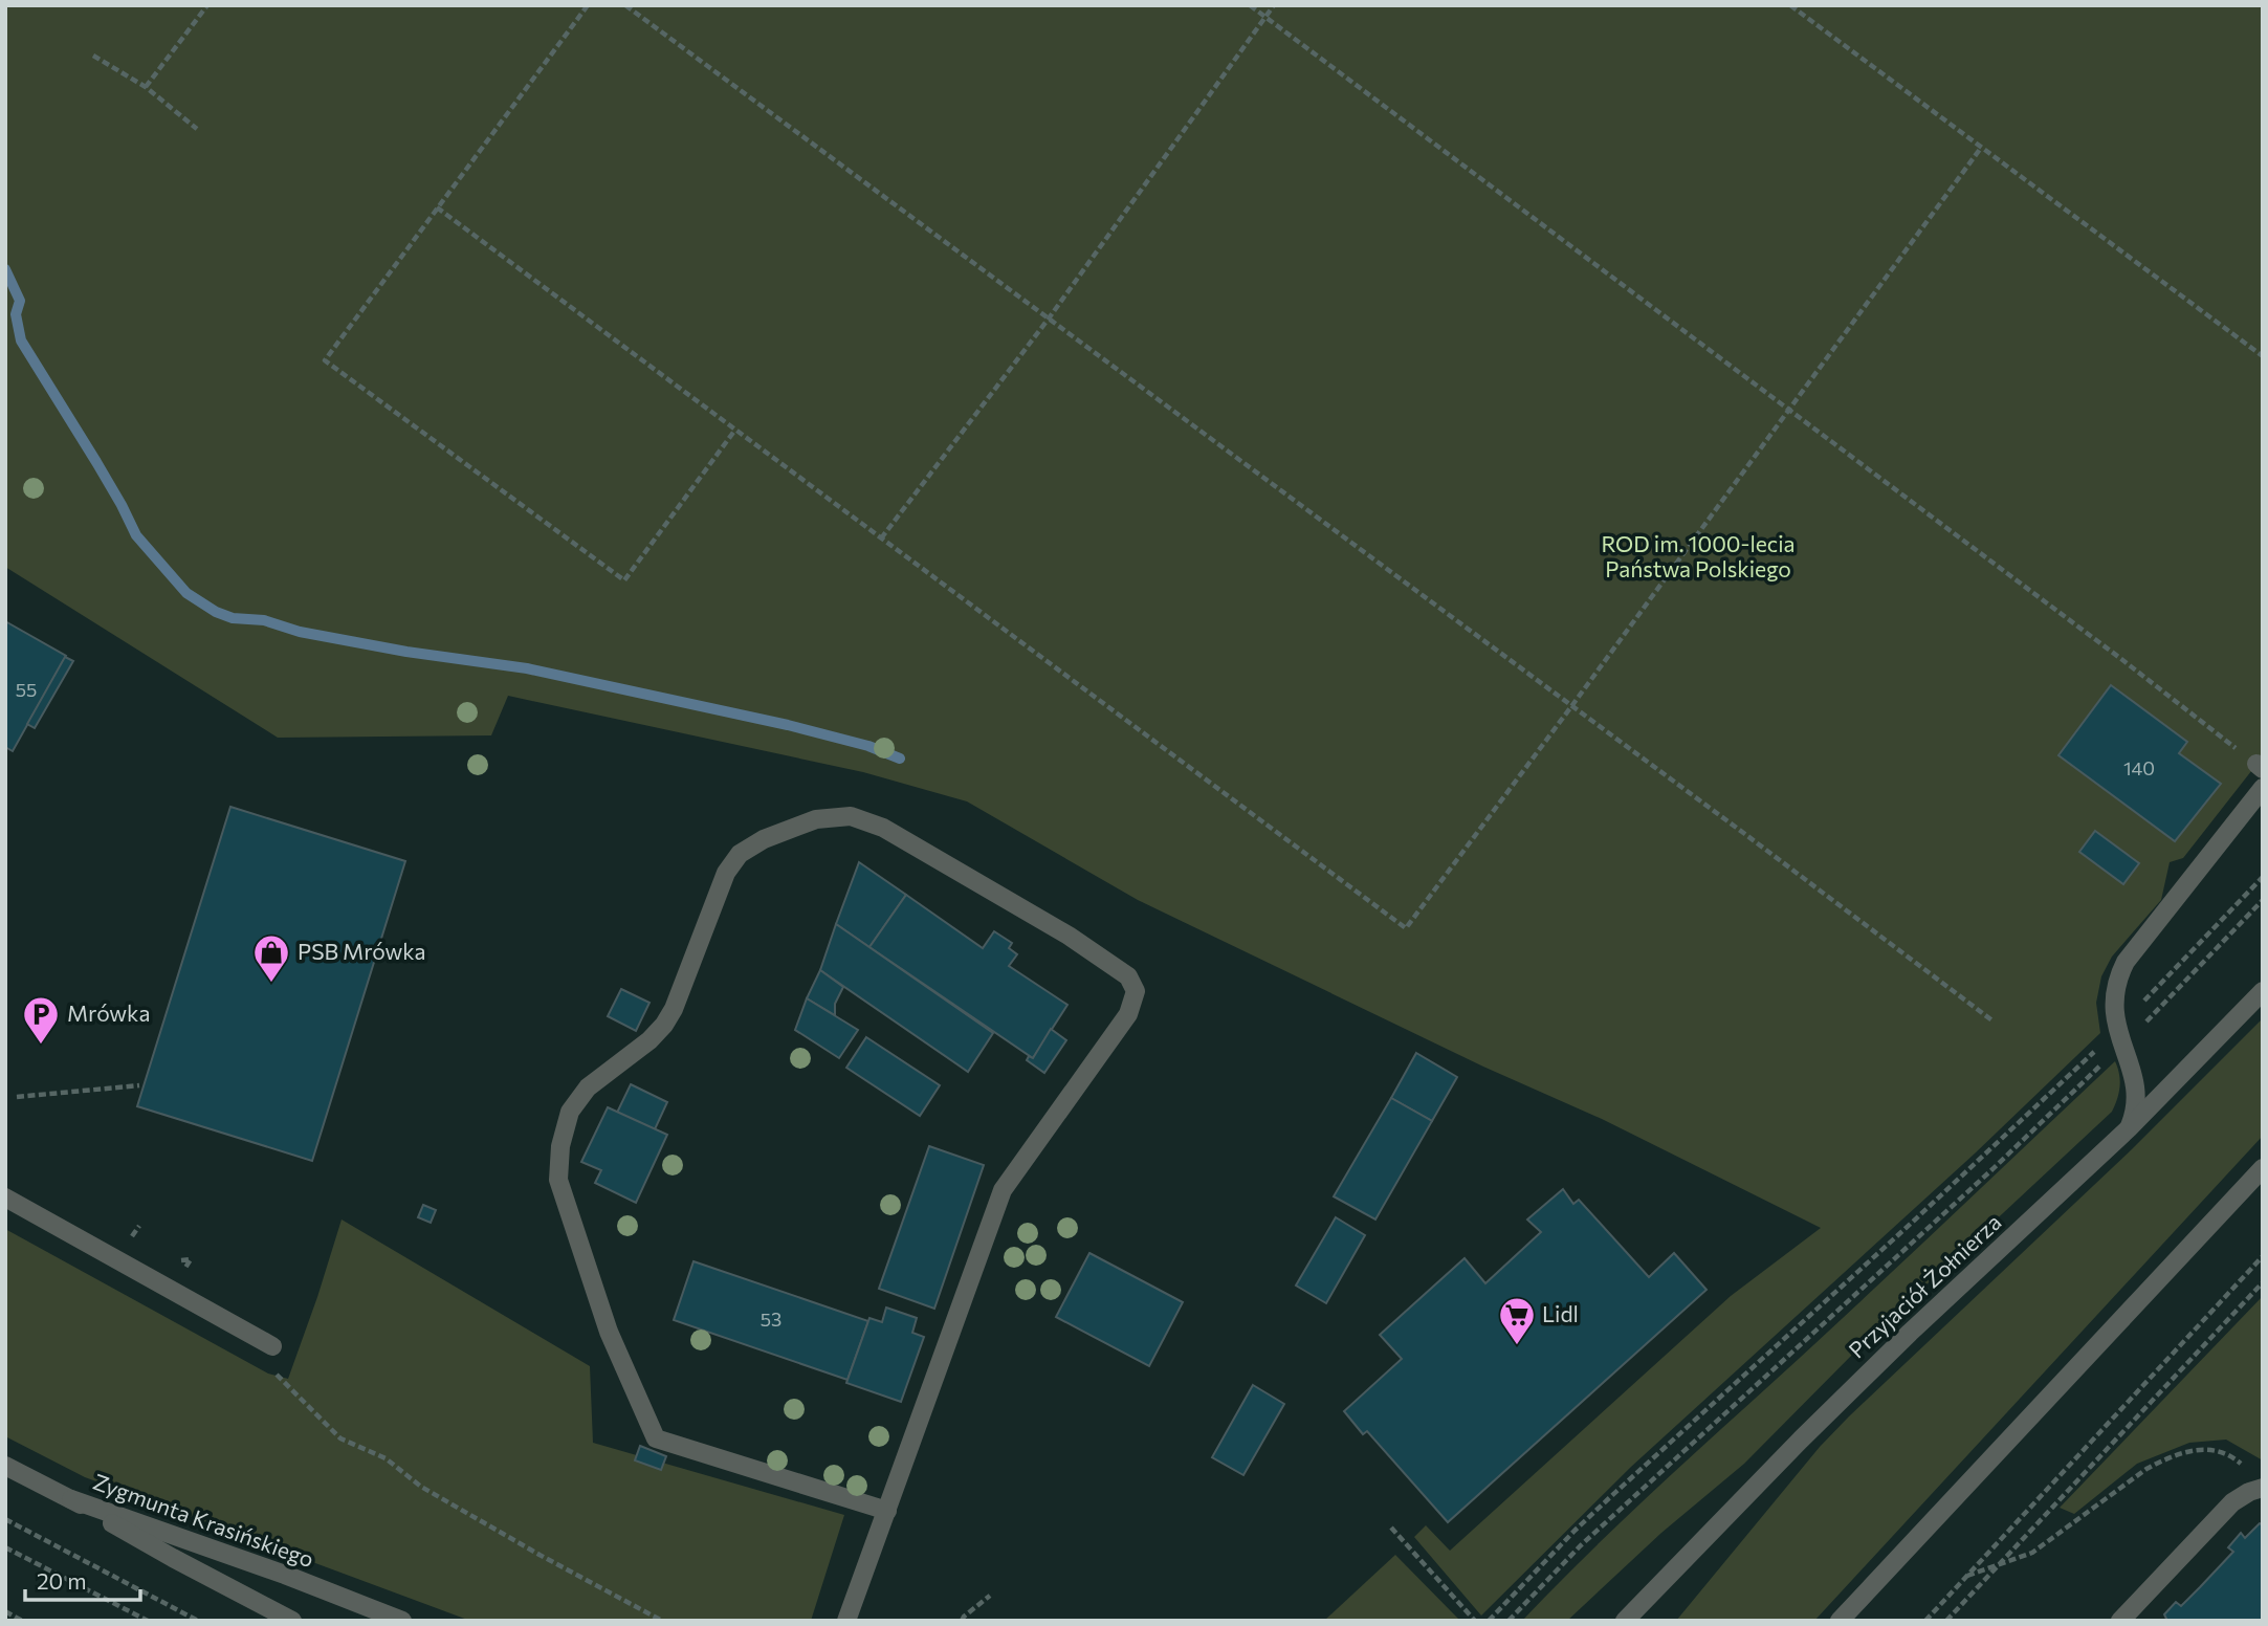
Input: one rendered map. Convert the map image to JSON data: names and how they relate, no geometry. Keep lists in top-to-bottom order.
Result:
{
  "streets": {
    "street": ["Przyjaciół Żołnierza", "Zygmunta Krasińskiego"]
  },
  "parks": ["ROD im. 1000-lecia Państwa Polskiego"],
  "places": {
    "shop": ["PSB Mrówka"],
    "parking": ["Mrówka"],
    "supermarket": ["Lidl"]
  },
  "house_numbers": ["55", "140", "53"],
  "scale_bar": "20 m"
}
